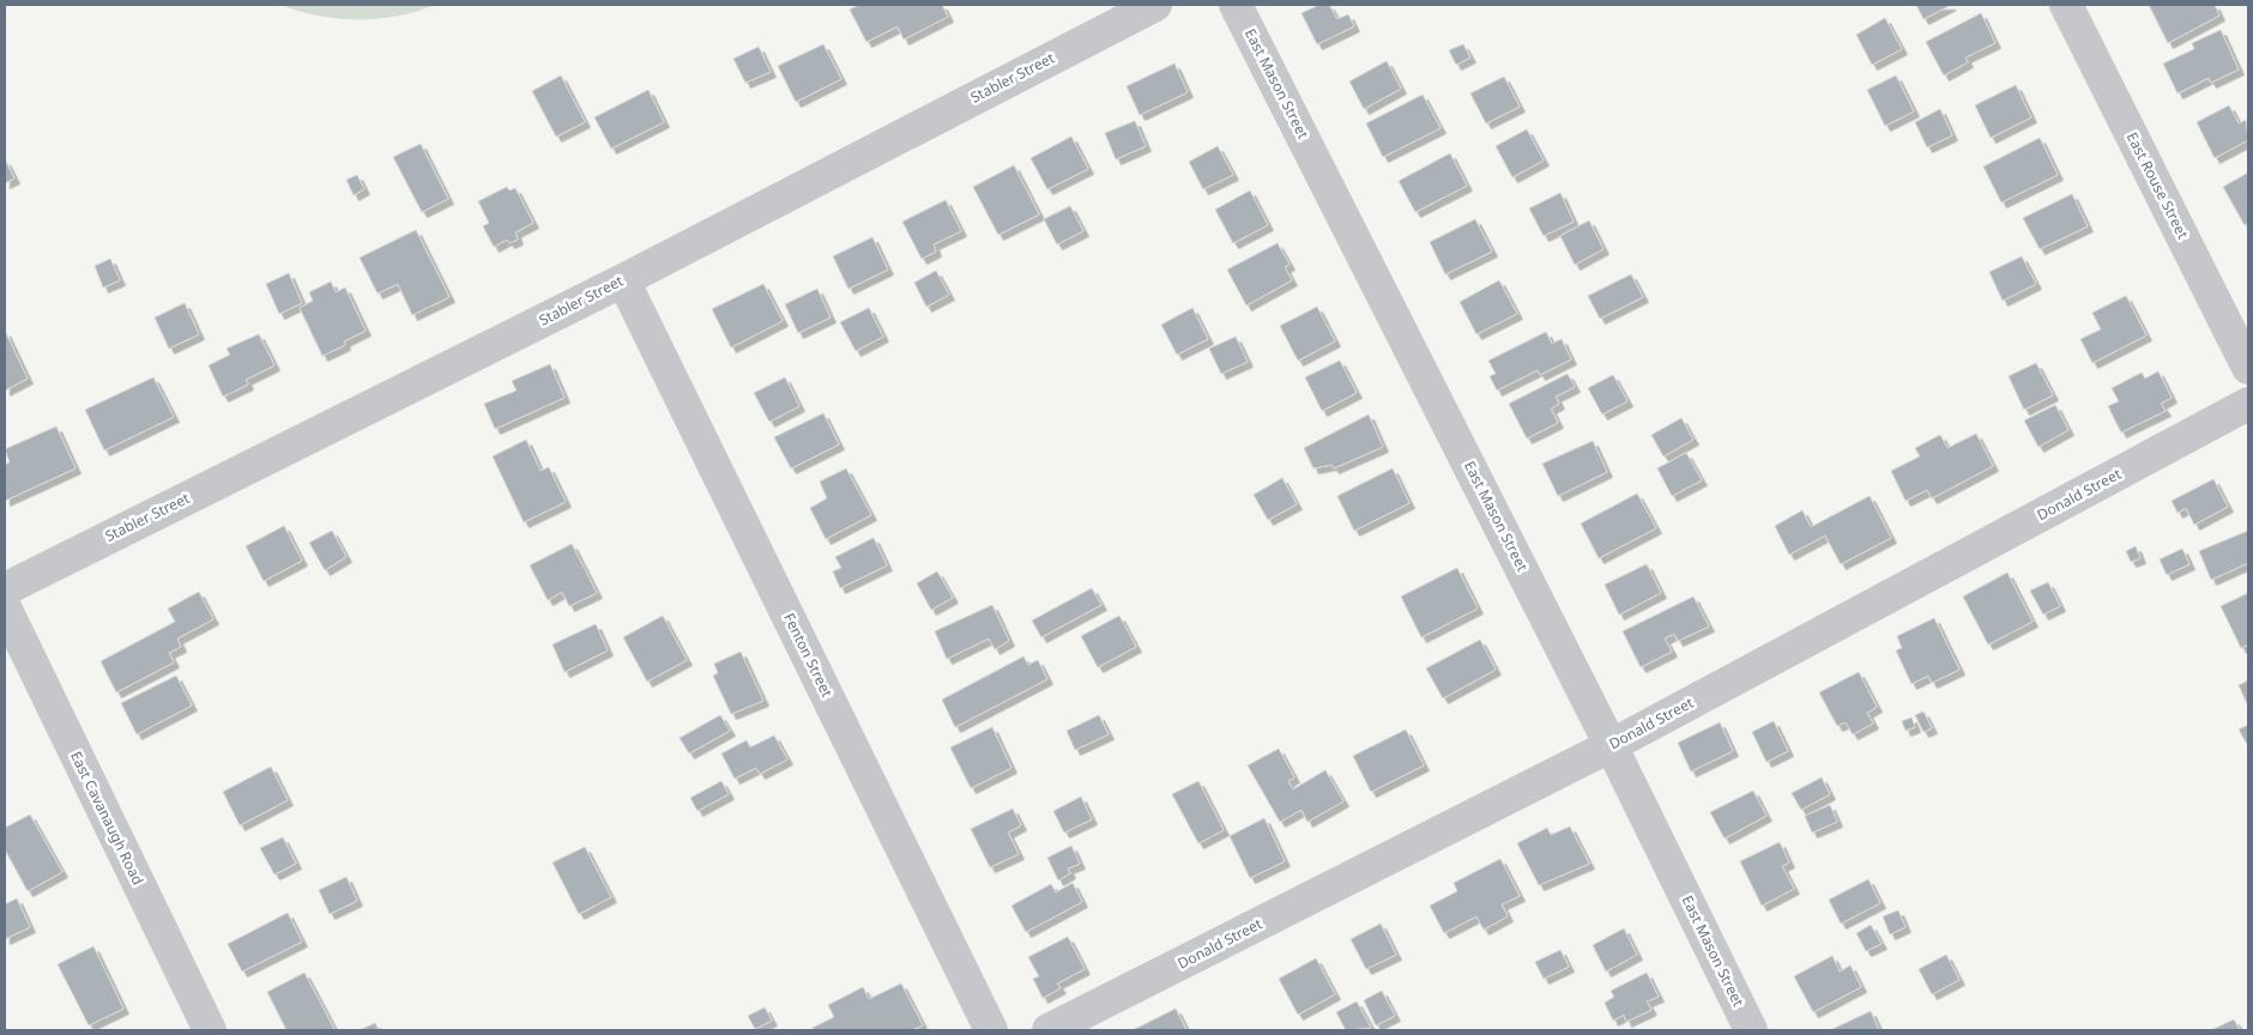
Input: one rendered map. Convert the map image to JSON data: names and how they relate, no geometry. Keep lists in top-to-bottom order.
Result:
{
  "streets": {
    "street": [
      "Stabler Street",
      "East Mason Street",
      "East Rouse Street",
      "Donald Street",
      "Fenton Street",
      "East Cavanaugh Road"
    ]
  },
  "crossings": [
    ["Stabler Street", "Fenton Street"],
    ["East Mason Street", "Donald Street"]
  ]
}
